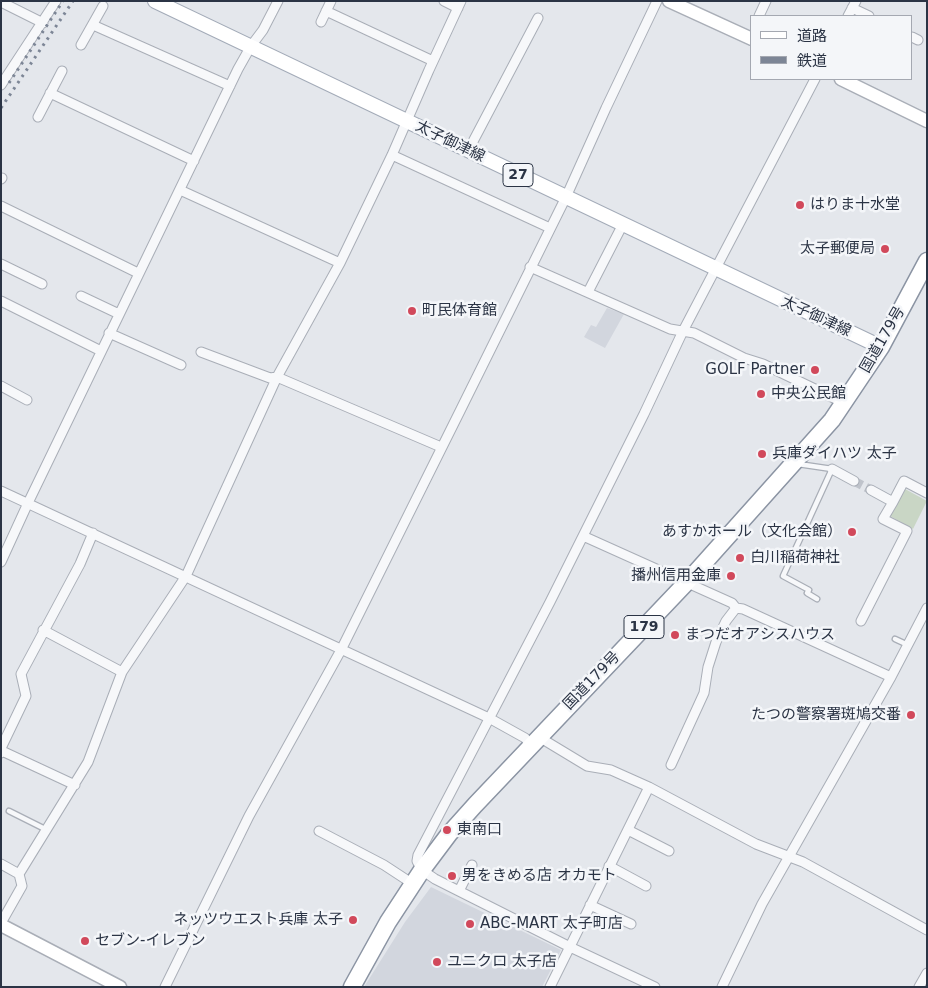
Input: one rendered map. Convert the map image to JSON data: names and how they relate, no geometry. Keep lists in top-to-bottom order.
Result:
{
  "streets": {
    "highway": ["国道179号", "179"],
    "main road": ["太子御津線", "27"]
  },
  "crossings": [
    ["太子御津線", "国道179号"]
  ],
  "places": [
    "はりま十水堂",
    "太子郵便局",
    "町民体育館",
    "GOLF Partner",
    "中央公民館",
    "兵庫ダイハツ 太子",
    "あすかホール（文化会館）",
    "白川稲荷神社",
    "播州信用金庫",
    "まつだオアシスハウス",
    "たつの警察署斑鳩交番",
    "東南口",
    "男をきめる店 オカモト",
    "ネッツウエスト兵庫 太子",
    "ABC-MART 太子町店",
    "セブン-イレブン",
    "ユニクロ 太子店"
  ],
  "legend": ["道路", "鉄道"]
}
